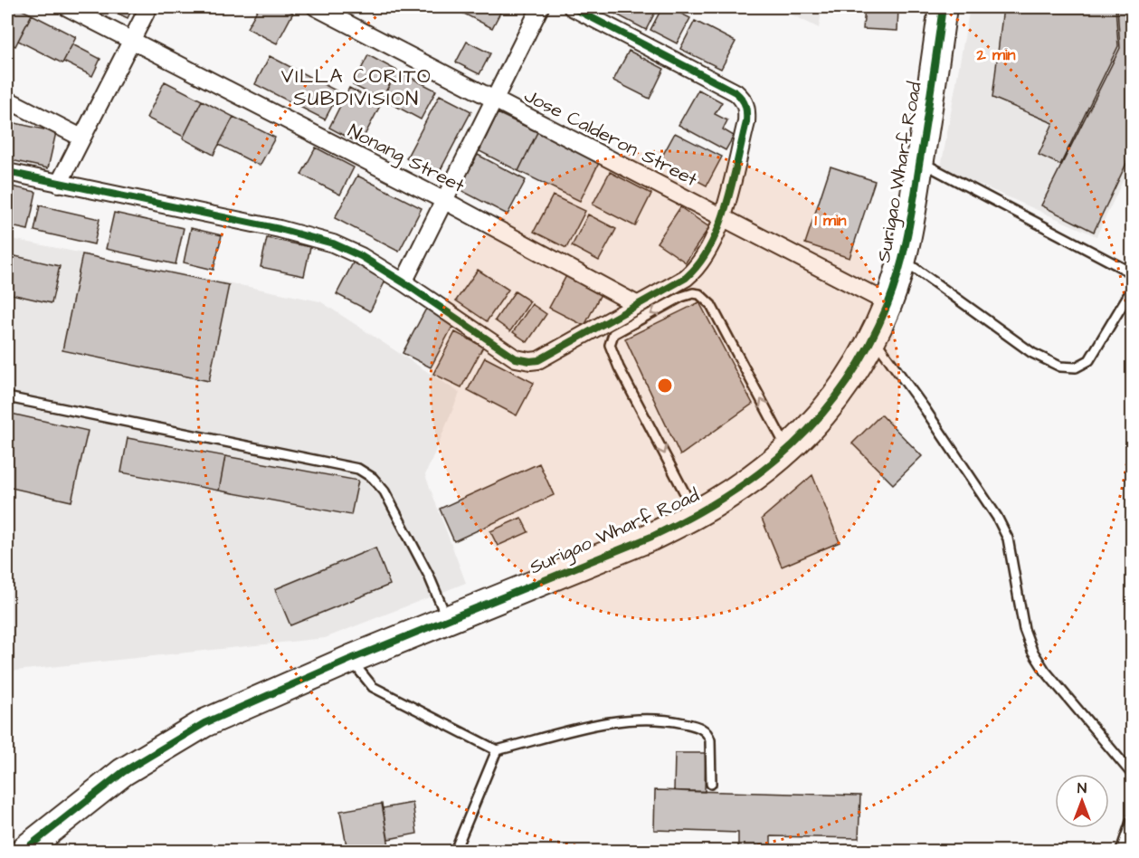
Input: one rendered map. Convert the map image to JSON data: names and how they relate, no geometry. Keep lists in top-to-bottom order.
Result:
{
  "streets": {
    "main road": ["Surigao Wharf Road"],
    "street": ["Jose Calderon Street", "Nonang Street"]
  },
  "crossings": [
    ["Jose Calderon Street", "Surigao Wharf Road"]
  ],
  "districts": ["VILLA CORITO SUBDIVISION"],
  "north": "top",
  "rings": ["2 min", "1 min"]
}
